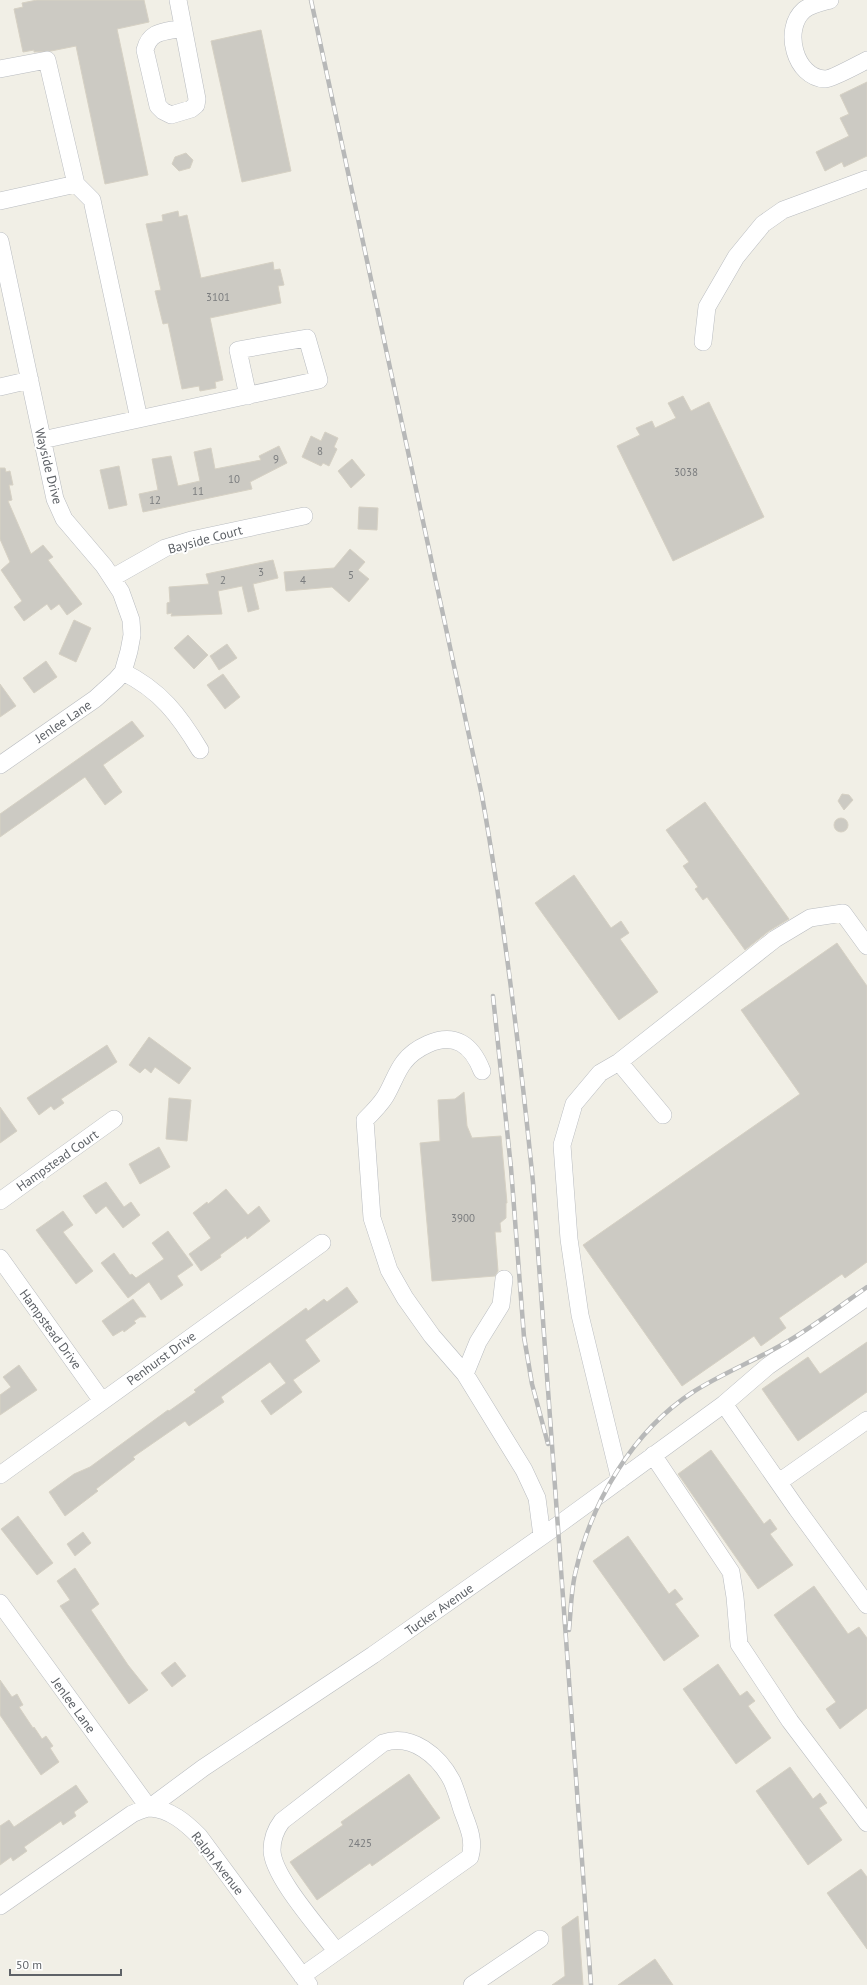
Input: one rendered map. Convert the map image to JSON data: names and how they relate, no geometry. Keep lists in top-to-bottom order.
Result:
{
  "streets": {
    "street": [
      "Wayside Drive",
      "Bayside Court",
      "Jenlee Lane",
      "Hampstead Court",
      "Hampstead Drive",
      "Penhurst Drive",
      "Tucker Avenue",
      "Ralph Avenue"
    ]
  },
  "crossings": [
    ["Wayside Drive", "Bayside Court"],
    ["Wayside Drive", "Jenlee Lane"],
    ["Jenlee Lane", "Tucker Avenue"],
    ["Jenlee Lane", "Ralph Avenue"],
    ["Hampstead Drive", "Penhurst Drive"],
    ["Tucker Avenue", "Ralph Avenue"]
  ],
  "house_numbers": [
    "3101",
    "8",
    "9",
    "3038",
    "10",
    "11",
    "12",
    "3",
    "5",
    "2",
    "4",
    "3900",
    "2425"
  ],
  "scale_bar": "50 m"
}
